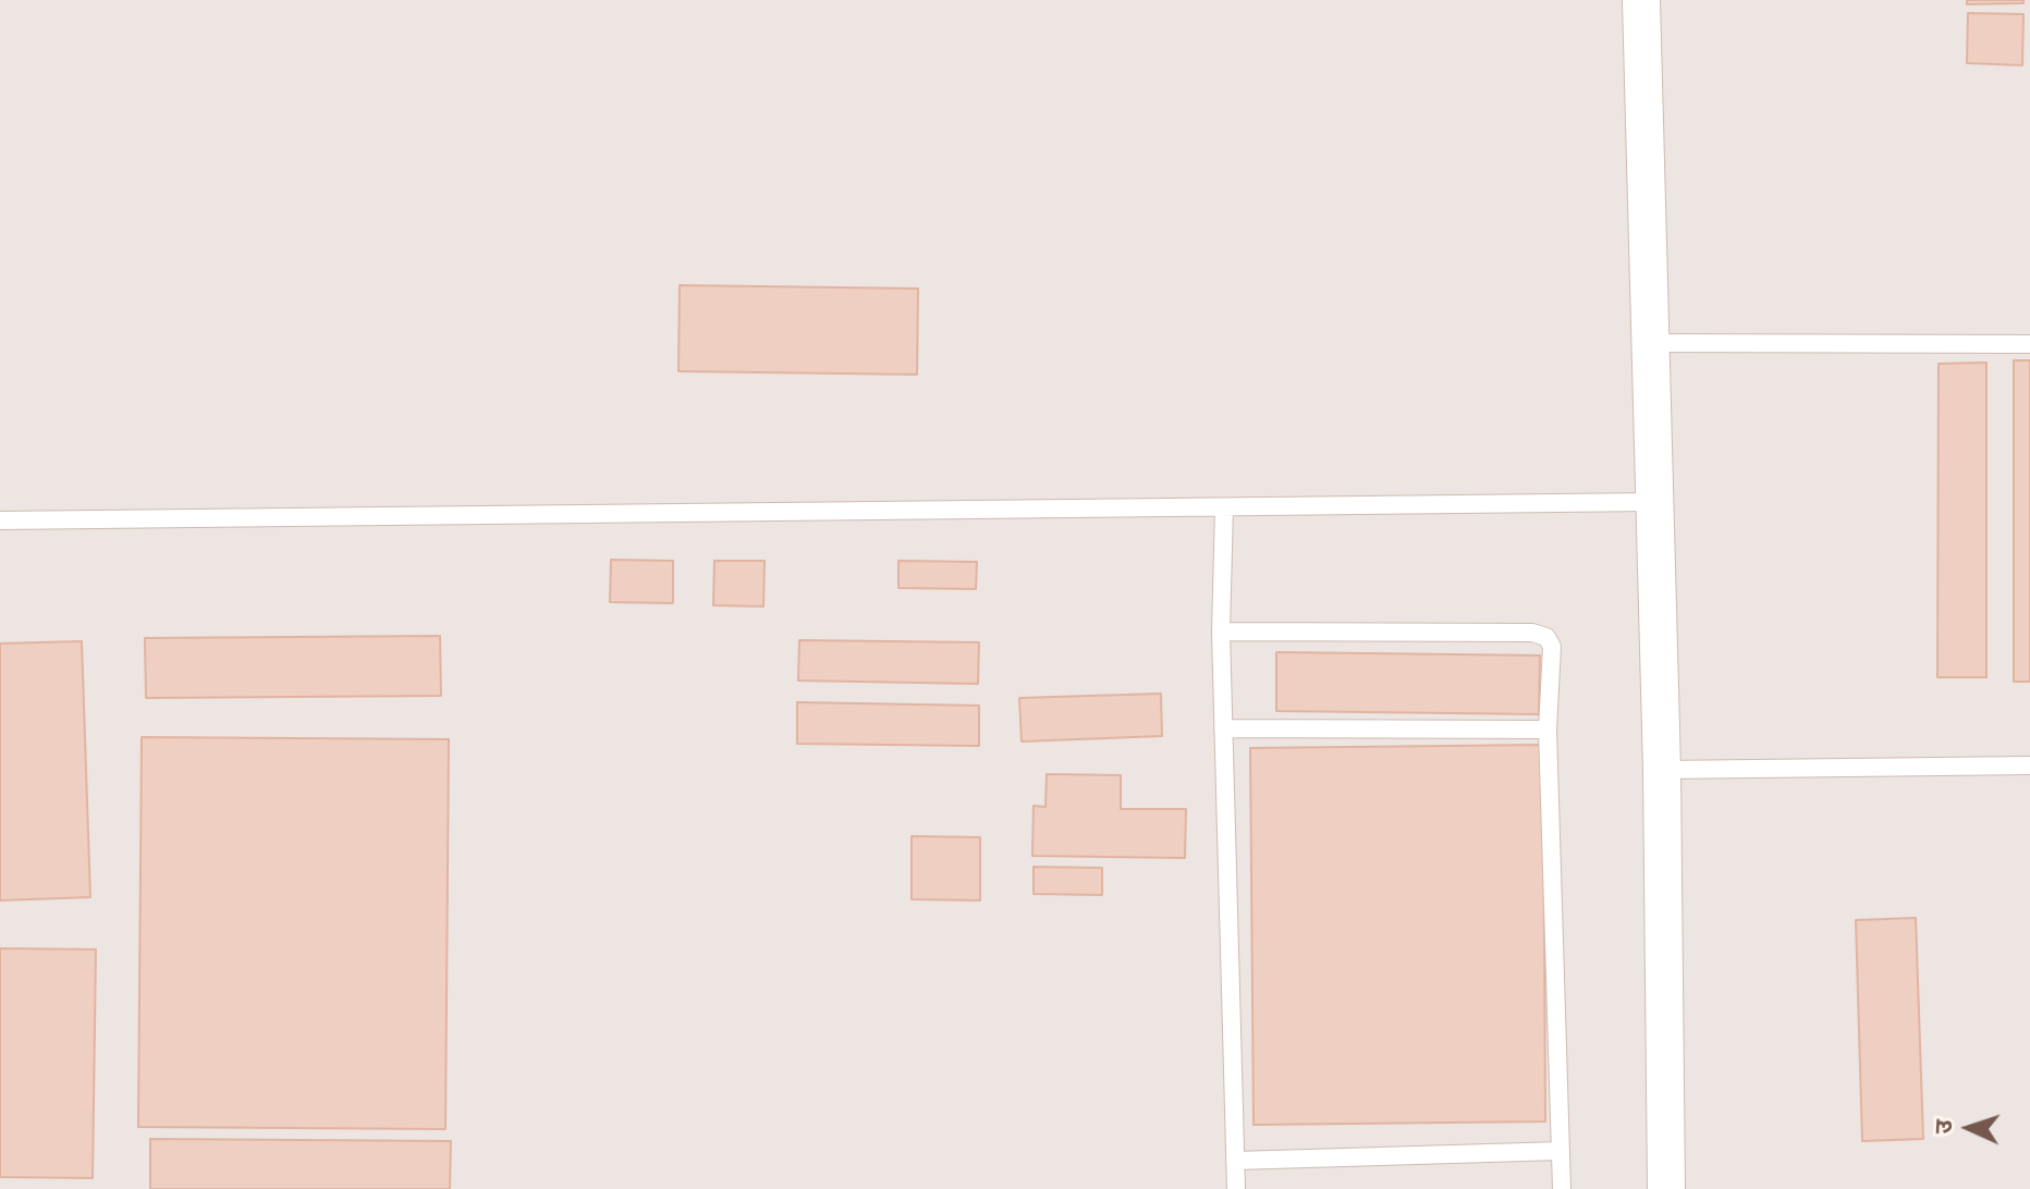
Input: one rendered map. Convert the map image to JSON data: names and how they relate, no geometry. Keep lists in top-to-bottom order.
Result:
{
  "north": "left"
}
